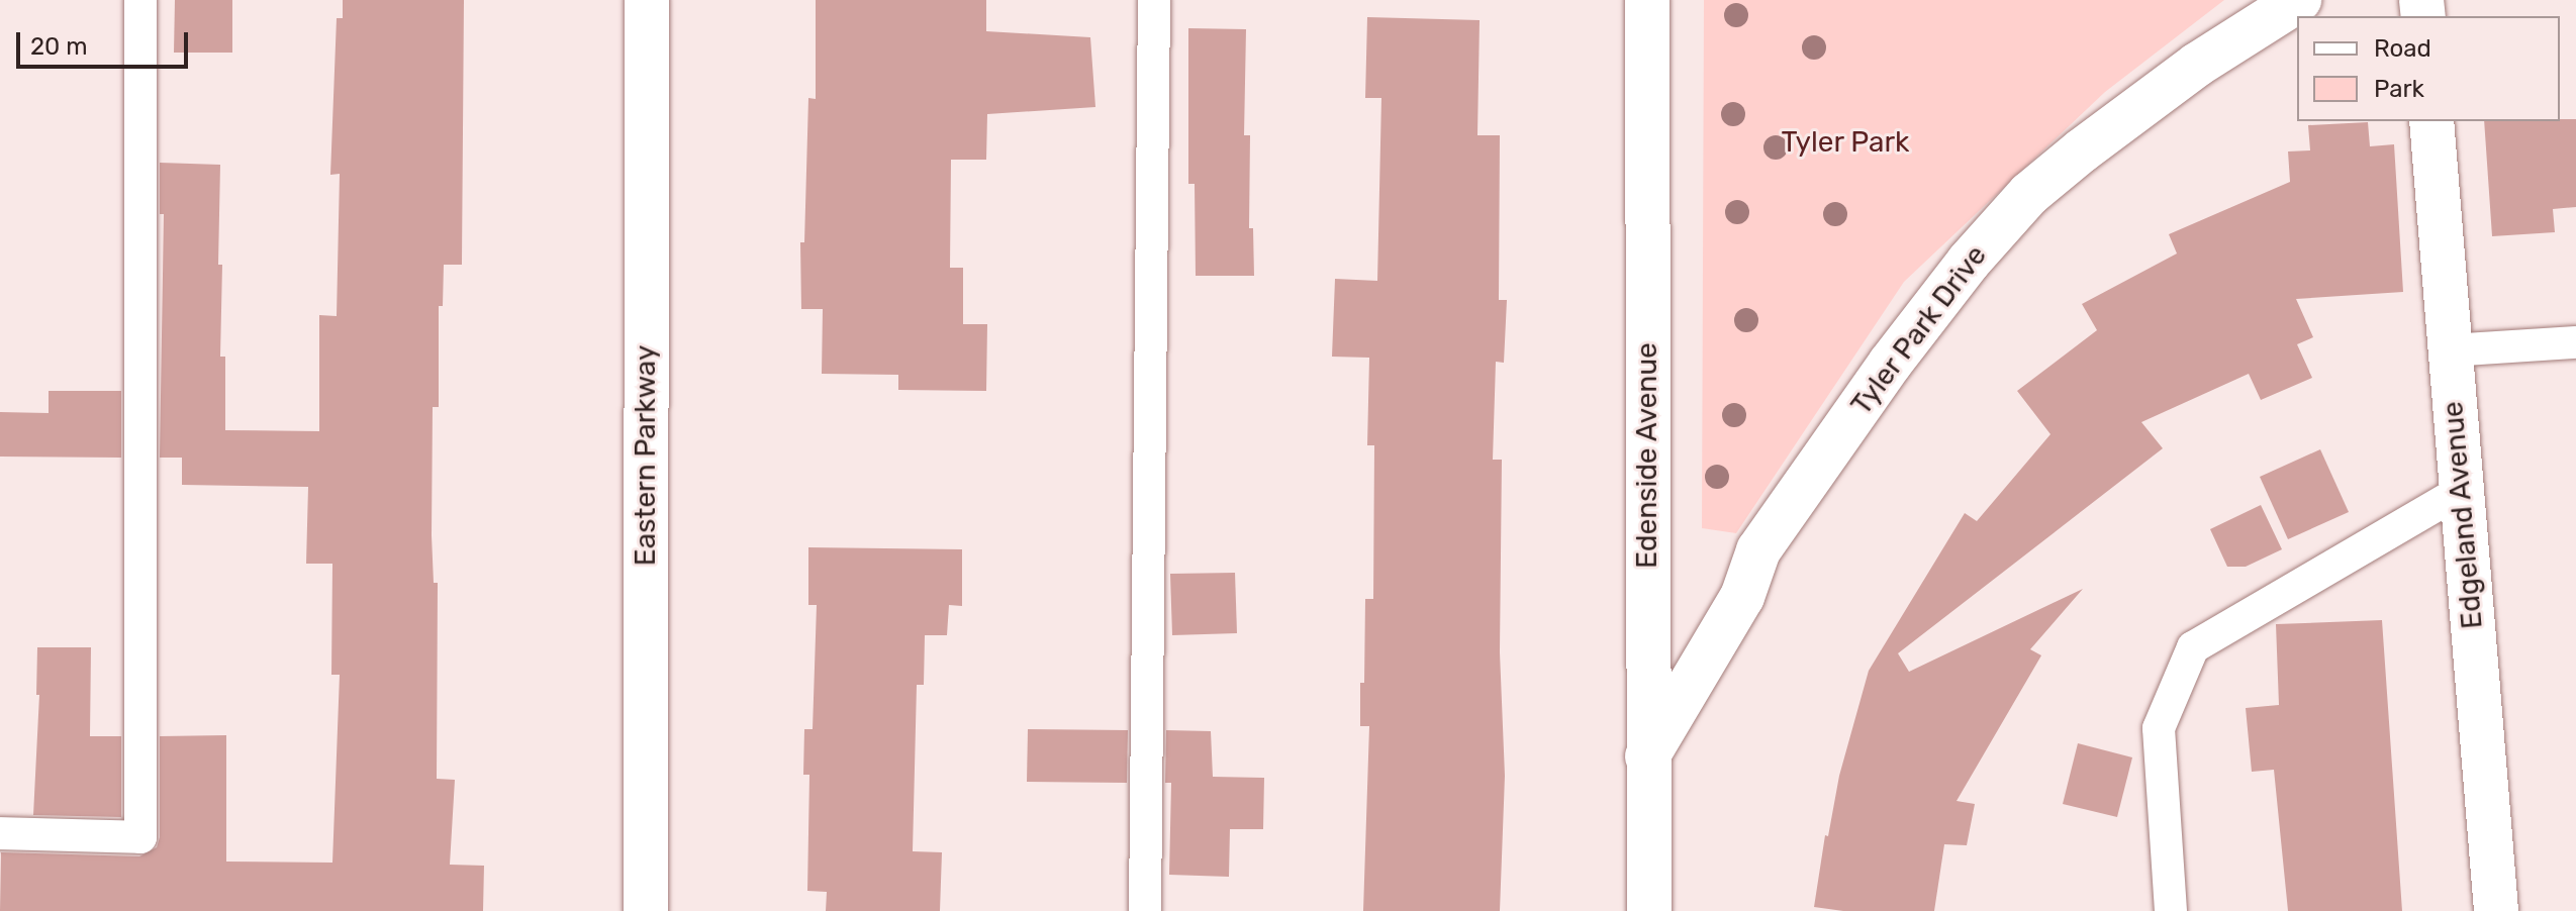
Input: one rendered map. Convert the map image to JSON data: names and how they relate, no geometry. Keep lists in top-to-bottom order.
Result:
{
  "streets": {
    "street": [
      "Tyler Park Drive",
      "Eastern Parkway",
      "Edenside Avenue",
      "Edgeland Avenue"
    ]
  },
  "crossings": [
    ["Tyler Park Drive", "Edenside Avenue"]
  ],
  "parks": ["Tyler Park"],
  "legend": ["Road", "Park"],
  "scale_bar": "20 m"
}
